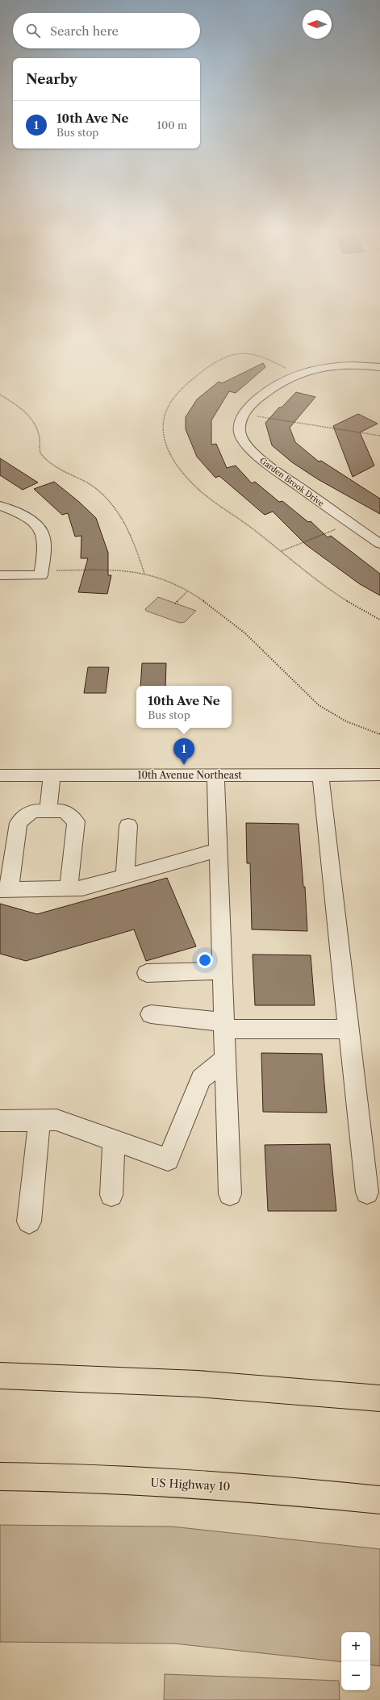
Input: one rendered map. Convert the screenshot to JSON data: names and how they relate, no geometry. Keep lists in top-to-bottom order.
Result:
{
  "streets": {
    "highway": ["US Highway 10"],
    "street": ["Garden Brook Drive", "10th Avenue Northeast"]
  },
  "north": "left",
  "page": {
    "search": "Search here",
    "heading": "Nearby",
    "list": [
      {
        "mark": "1",
        "name": "10th Ave Ne",
        "note": "Bus stop",
        "value": "100 m"
      }
    ],
    "popup": ["10th Ave Ne", "Bus stop"],
    "pins": "1",
    "map_buttons": ["+", "−"]
  }
}
